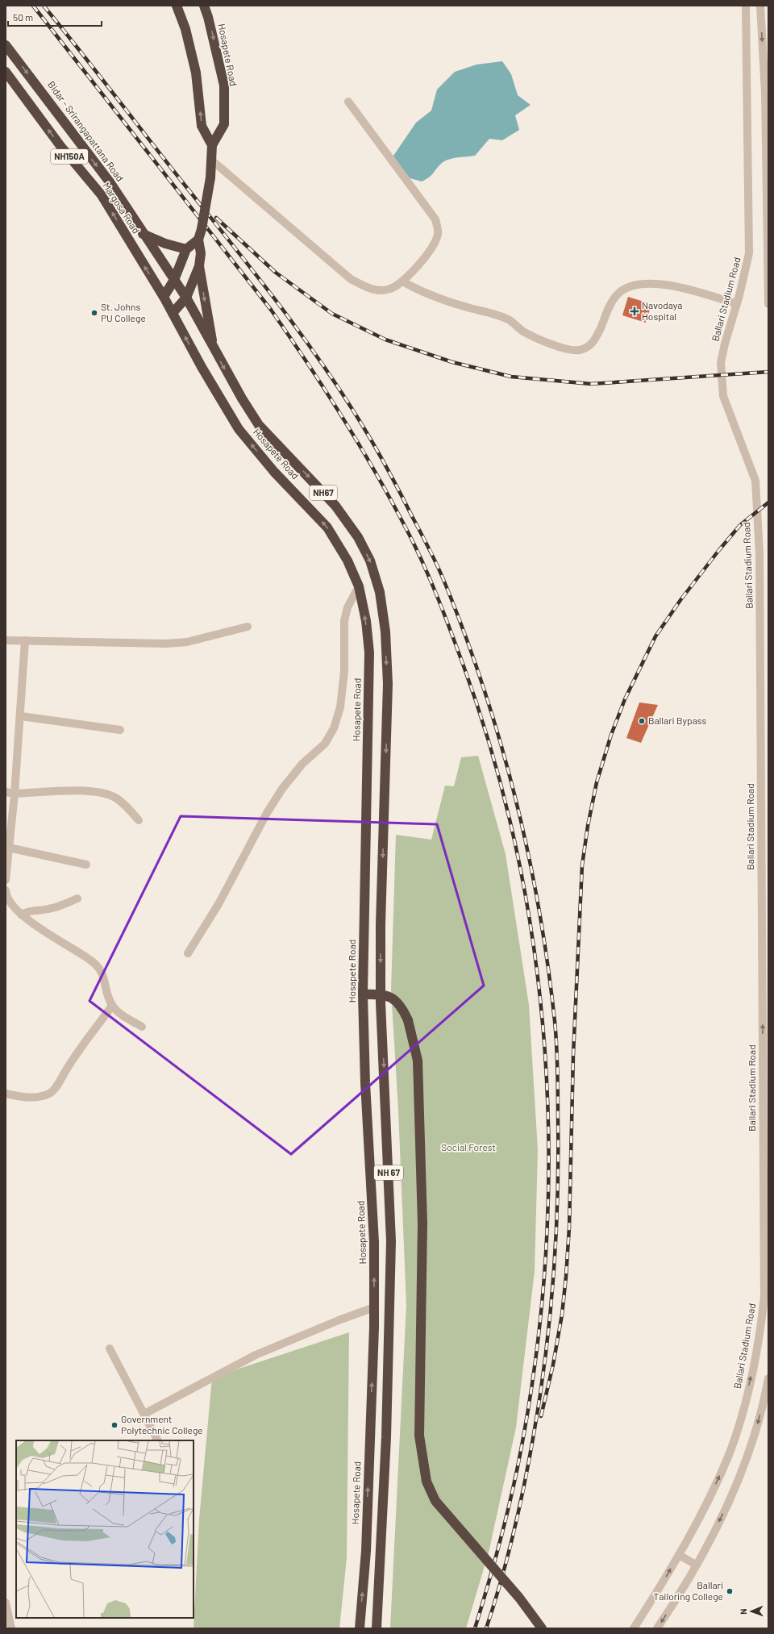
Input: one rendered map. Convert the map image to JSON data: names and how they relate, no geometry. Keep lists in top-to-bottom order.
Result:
{
  "streets": {
    "highway": [
      "Hosapete Road",
      "Bidar - Srirangapattana Road",
      "NH150A",
      "Margosa Road",
      "NH67",
      "NH 67"
    ],
    "street": ["Ballari Stadium Road"]
  },
  "crossings": [
    ["Hosapete Road", "Margosa Road"],
    ["Bidar - Srirangapattana Road", "NH67"],
    ["NH67", "NH 67"]
  ],
  "one_way": ["Bidar - Srirangapattana Road", "Ballari Stadium Road"],
  "parks": ["Social Forest"],
  "places": {
    "health": ["Navodaya Hospital"],
    "other": [
      "St. Johns PU College",
      "Ballari Bypass",
      "Government Polytechnic College",
      "Ballari Tailoring College"
    ]
  },
  "scale_bar": "50 m",
  "north": "left"
}
